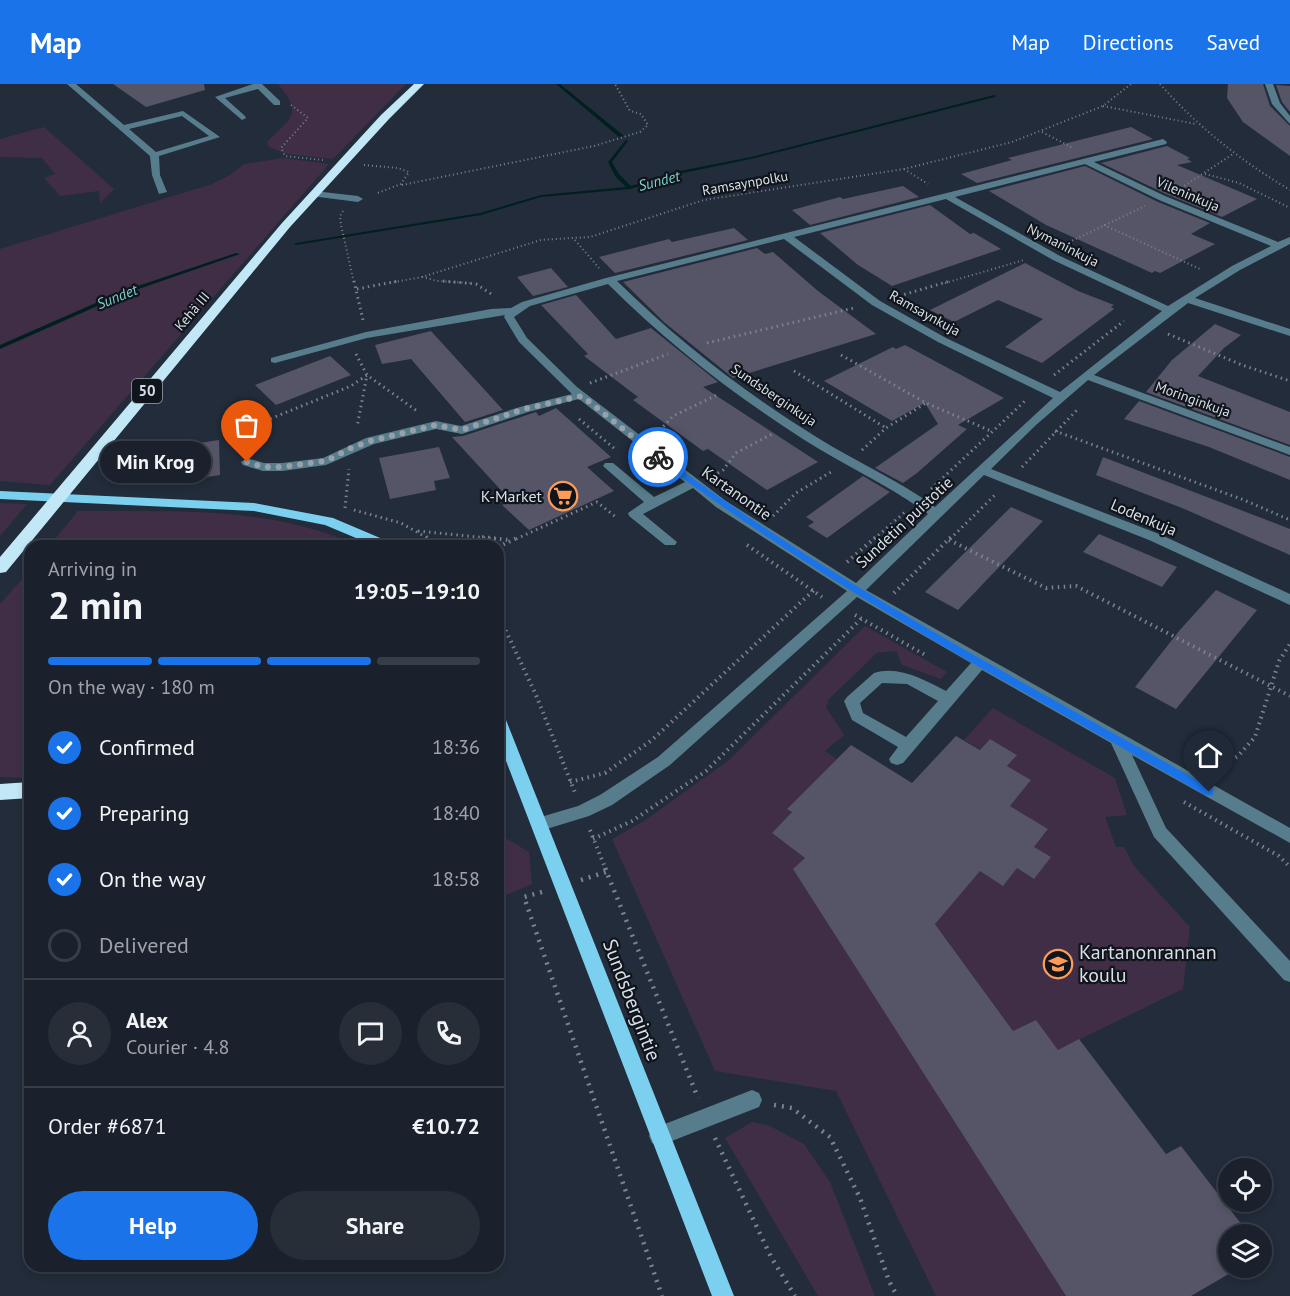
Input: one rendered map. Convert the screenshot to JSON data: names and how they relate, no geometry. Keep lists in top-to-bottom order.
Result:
{
  "streets": {
    "highway": ["Kehä III", "50"],
    "main road": ["Sundsbergintie"],
    "street": [
      "Vileninkuja",
      "Nymaninkuja",
      "Ramsaynkuja",
      "Sundsberginkuja",
      "Moringinkuja",
      "Kartanontie",
      "Lodenkuja",
      "Sundetin puistotie"
    ],
    "path": ["Ramsaynpolku"]
  },
  "crossings": [
    ["Vileninkuja", "Sundetin puistotie"],
    ["Nymaninkuja", "Sundetin puistotie"],
    ["Ramsaynkuja", "Sundetin puistotie"],
    ["Sundsberginkuja", "Sundetin puistotie"],
    ["Moringinkuja", "Sundetin puistotie"],
    ["Kartanontie", "Sundetin puistotie"],
    ["Kartanontie", "Sundsbergintie"],
    ["Lodenkuja", "Sundetin puistotie"],
    ["Sundetin puistotie", "Sundsbergintie"]
  ],
  "water": ["Sundet"],
  "places": {
    "other": ["Min Krog"],
    "supermarket": ["K-Market"],
    "school or university": ["Kartanonrannan koulu"]
  },
  "page": {
    "header": "Map",
    "nav": ["Map", "Directions", "Saved"],
    "bubble": "Min Krog",
    "heading": ["2 min", "Arriving in", "19:05–19:10"],
    "panel": [
      "Alex",
      "Courier · 4.8",
      "Order #6871",
      "€10.72"
    ],
    "bar": "On the way · 180 m",
    "list": [
      ["Confirmed", "18:36"],
      ["Preparing", "18:40"],
      ["On the way", "18:58"],
      "Delivered"
    ],
    "buttons": ["Help", "Share"]
  }
}
